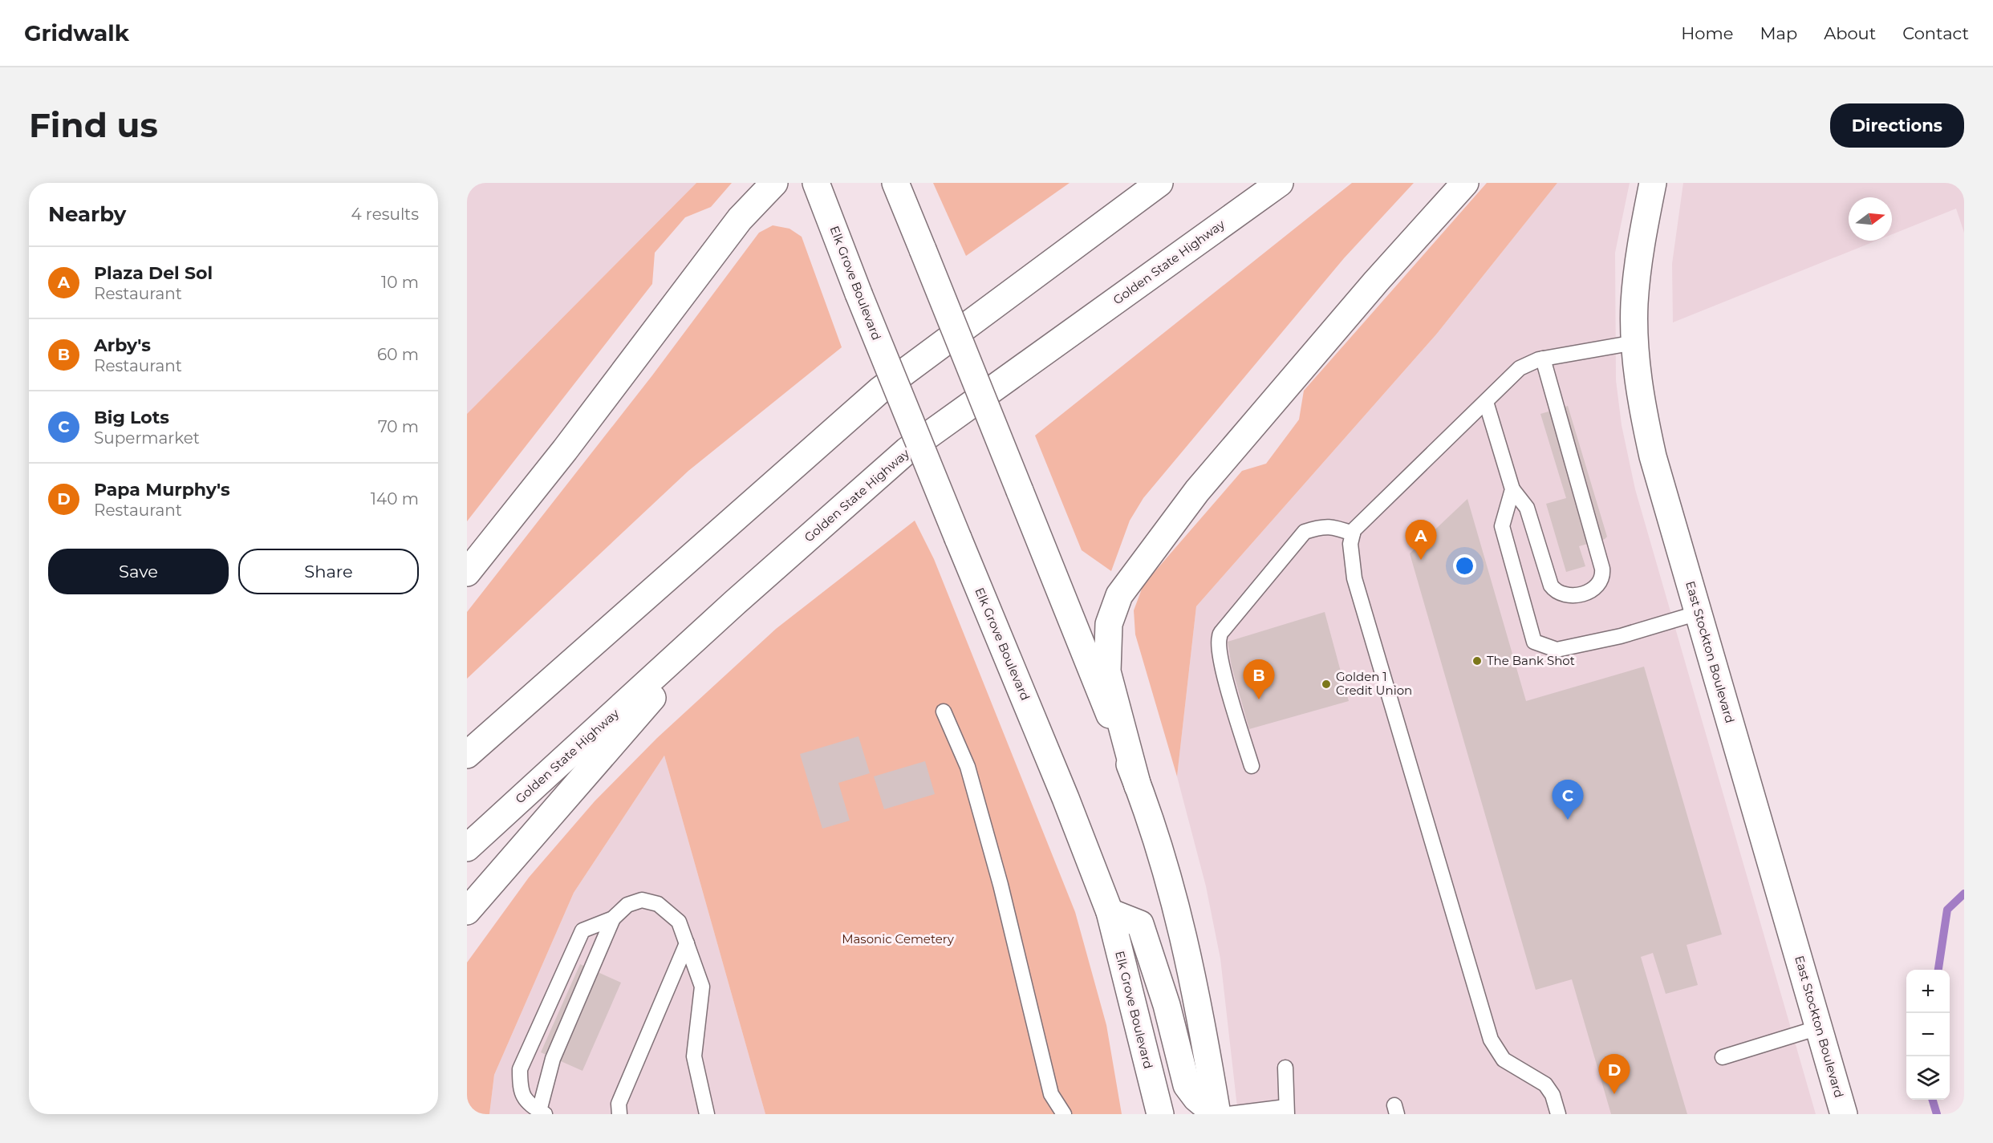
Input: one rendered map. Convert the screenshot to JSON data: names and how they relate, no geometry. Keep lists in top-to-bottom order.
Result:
{
  "streets": {
    "main road": ["Golden State Highway", "Elk Grove Boulevard", "East Stockton Boulevard"]
  },
  "parks": ["Masonic Cemetery"],
  "places": ["The Bank Shot", "Golden 1 Credit Union"],
  "north": "right",
  "page": {
    "header": "Gridwalk",
    "nav": [
      "Home",
      "Map",
      "About",
      "Contact"
    ],
    "buttons": [
      "Directions",
      ["Save", "Share"]
    ],
    "title": "Find us",
    "heading": ["Nearby", "4 results"],
    "list": [
      {
        "mark": "A",
        "name": "Plaza Del Sol",
        "note": "Restaurant",
        "value": "10 m"
      },
      {
        "mark": "B",
        "name": "Arby's",
        "note": "Restaurant",
        "value": "60 m"
      },
      {
        "mark": "C",
        "name": "Big Lots",
        "note": "Supermarket",
        "value": "70 m"
      },
      {
        "mark": "D",
        "name": "Papa Murphy's",
        "note": "Restaurant",
        "value": "140 m"
      }
    ],
    "pins": [
      "A",
      "B",
      "C",
      "D"
    ],
    "map_buttons": ["+", "−"]
  }
}
